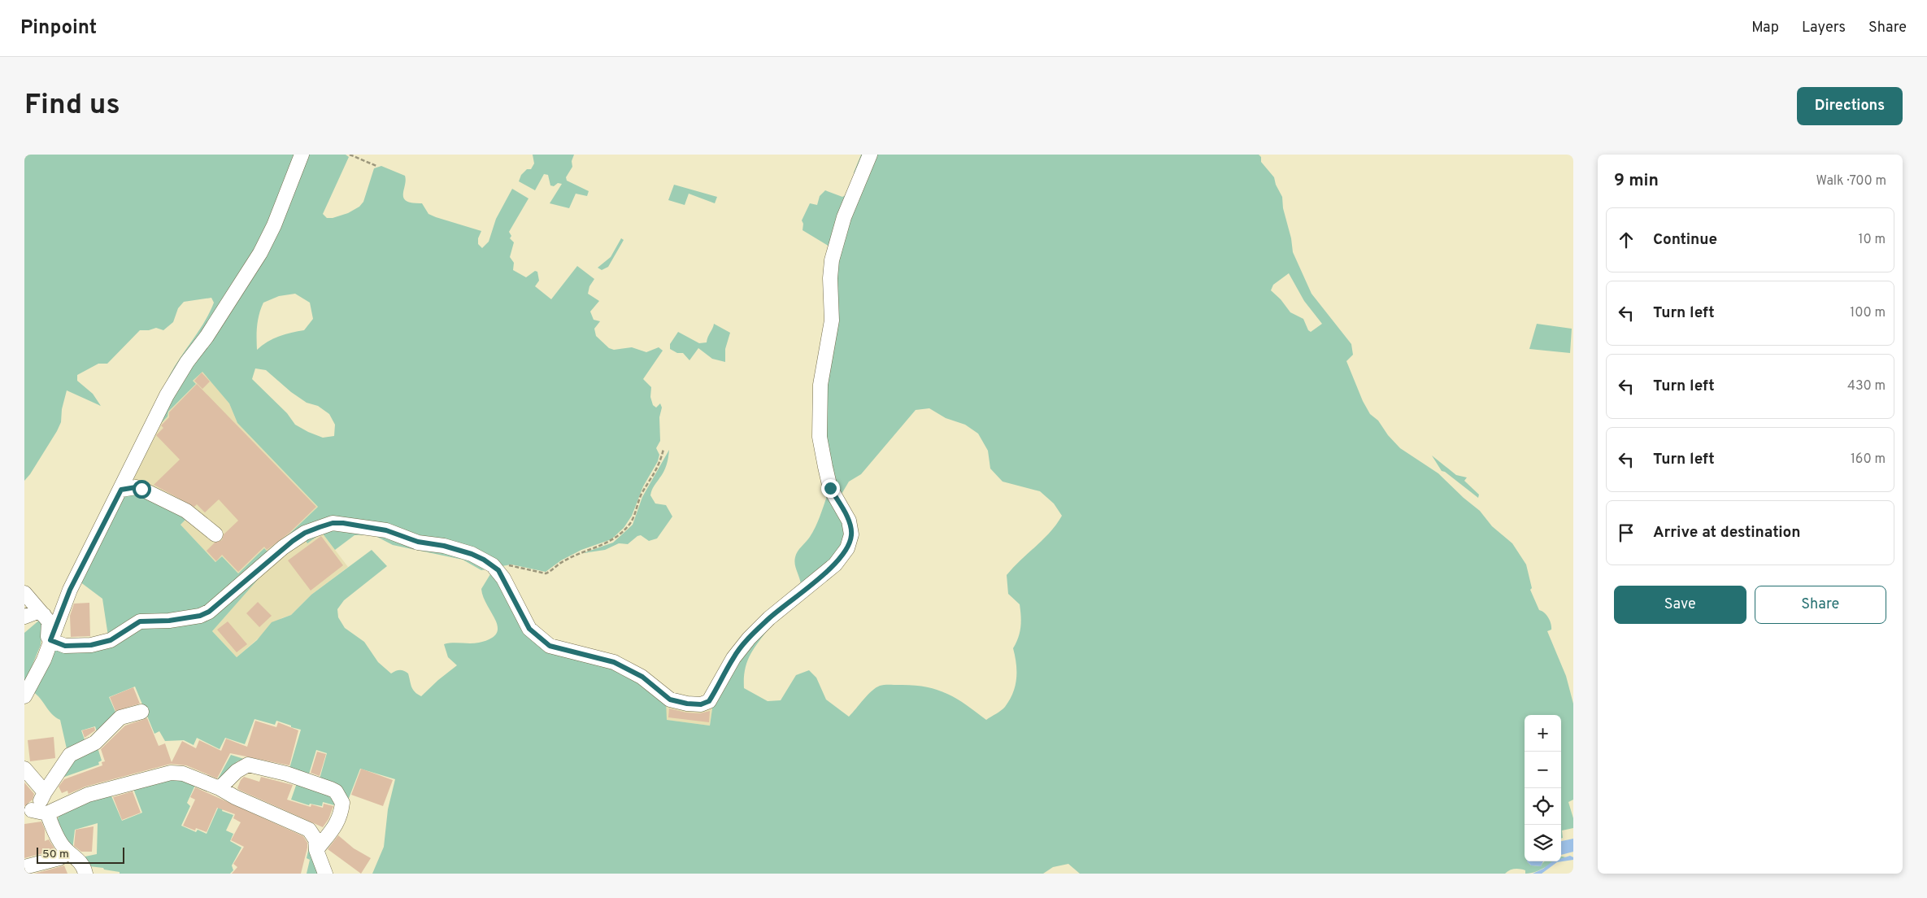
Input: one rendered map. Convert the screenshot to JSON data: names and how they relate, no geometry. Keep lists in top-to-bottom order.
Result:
{
  "scale_bar": "50 m",
  "page": {
    "header": "Pinpoint",
    "nav": ["Map", "Layers", "Share"],
    "buttons": [
      "Directions",
      ["Save", "Share"]
    ],
    "title": "Find us",
    "heading": ["9 min", "Walk · 700 m"],
    "list": [
      ["Continue", "10 m"],
      ["Turn left", "100 m"],
      ["Turn left", "430 m"],
      ["Turn left", "160 m"],
      "Arrive at destination"
    ],
    "map_buttons": ["+", "−"],
    "scale": "50 m"
  }
}
